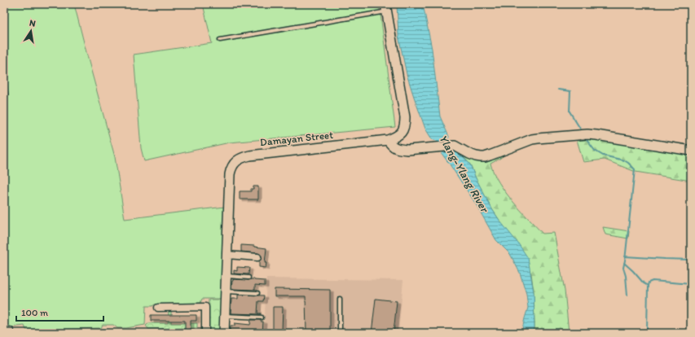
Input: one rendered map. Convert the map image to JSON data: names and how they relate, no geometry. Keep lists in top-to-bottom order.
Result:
{
  "streets": {
    "street": ["Damayan Street"]
  },
  "water": ["Ylang-Ylang River"],
  "scale_bar": "100 m",
  "north": "top"
}
